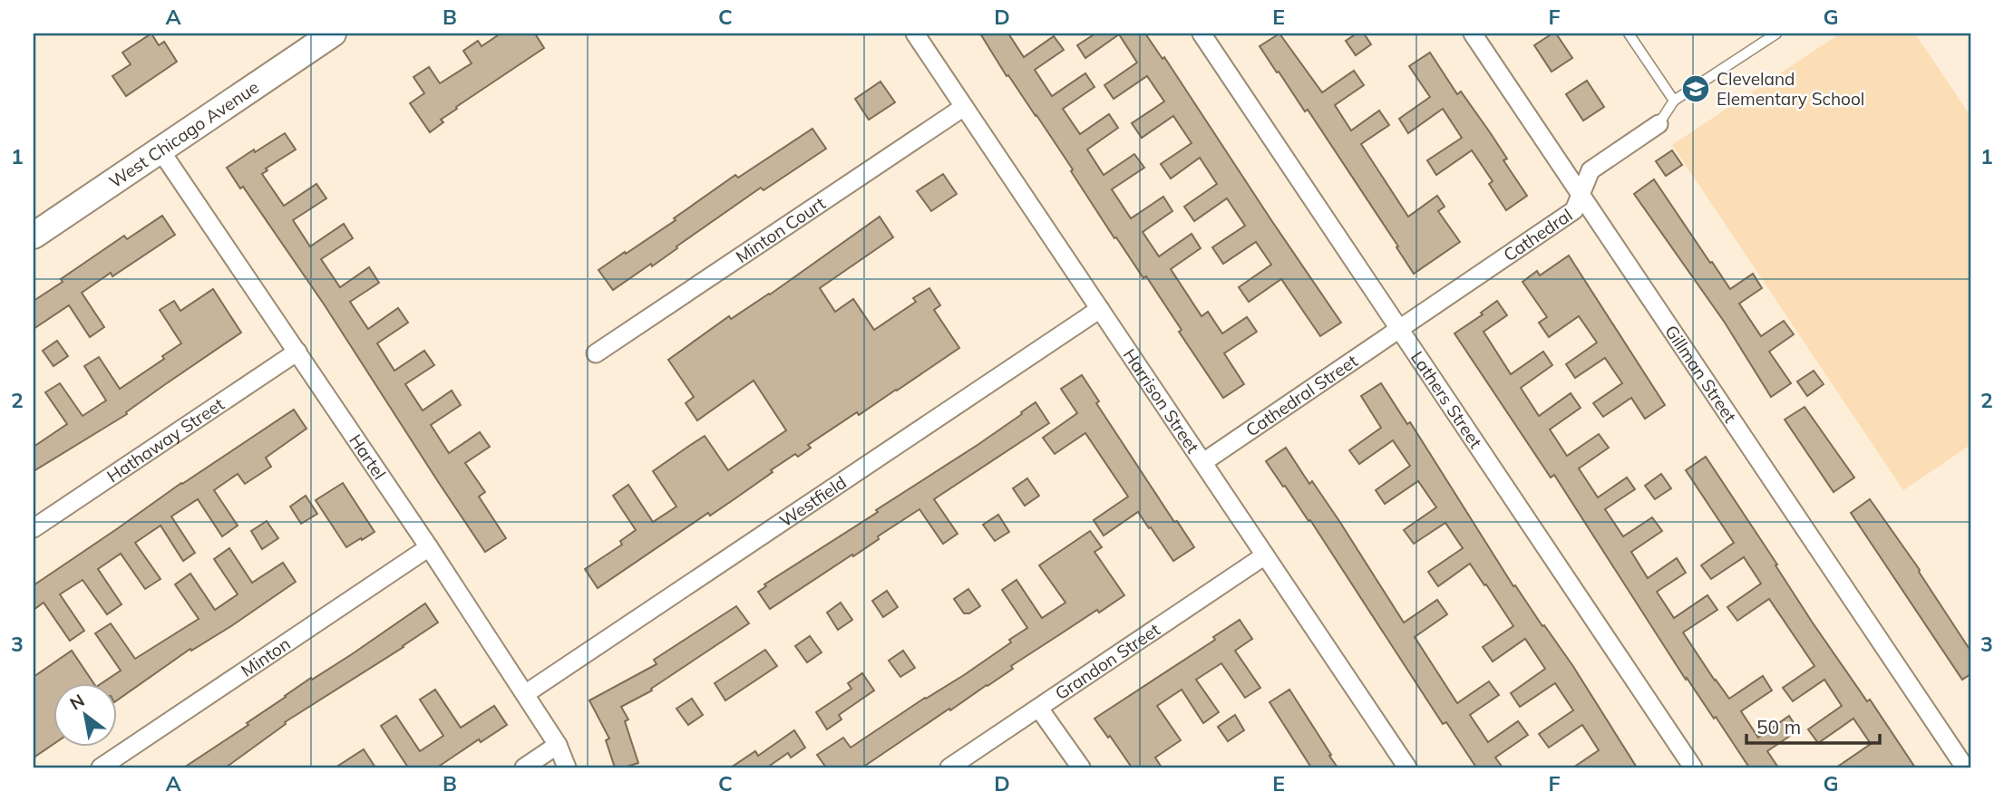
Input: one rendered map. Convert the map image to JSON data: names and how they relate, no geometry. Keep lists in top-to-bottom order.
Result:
{
  "streets": {
    "street": [
      "West Chicago Avenue",
      "Minton Court",
      "Cathedral",
      "Gillman Street",
      "Cathedral Street",
      "Harrison Street",
      "Lathers Street",
      "Hathaway Street",
      "Hartel",
      "Westfield",
      "Minton",
      "Grandon Street"
    ]
  },
  "crossings": [
    ["West Chicago Avenue", "Hartel"],
    ["Minton Court", "Harrison Street"],
    ["Cathedral", "Gillman Street"],
    ["Cathedral", "Cathedral Street"],
    ["Cathedral", "Lathers Street"],
    ["Cathedral Street", "Harrison Street"],
    ["Cathedral Street", "Lathers Street"],
    ["Harrison Street", "Westfield"],
    ["Harrison Street", "Grandon Street"],
    ["Hathaway Street", "Hartel"],
    ["Hartel", "Westfield"],
    ["Hartel", "Minton"]
  ],
  "places": {
    "school or university": ["Cleveland Elementary School"]
  },
  "scale_bar": "50 m",
  "north": "top left",
  "grid": {
    "columns": [
      "A",
      "B",
      "C",
      "D",
      "E",
      "F",
      "G"
    ],
    "rows": ["1", "2", "3"]
  }
}
